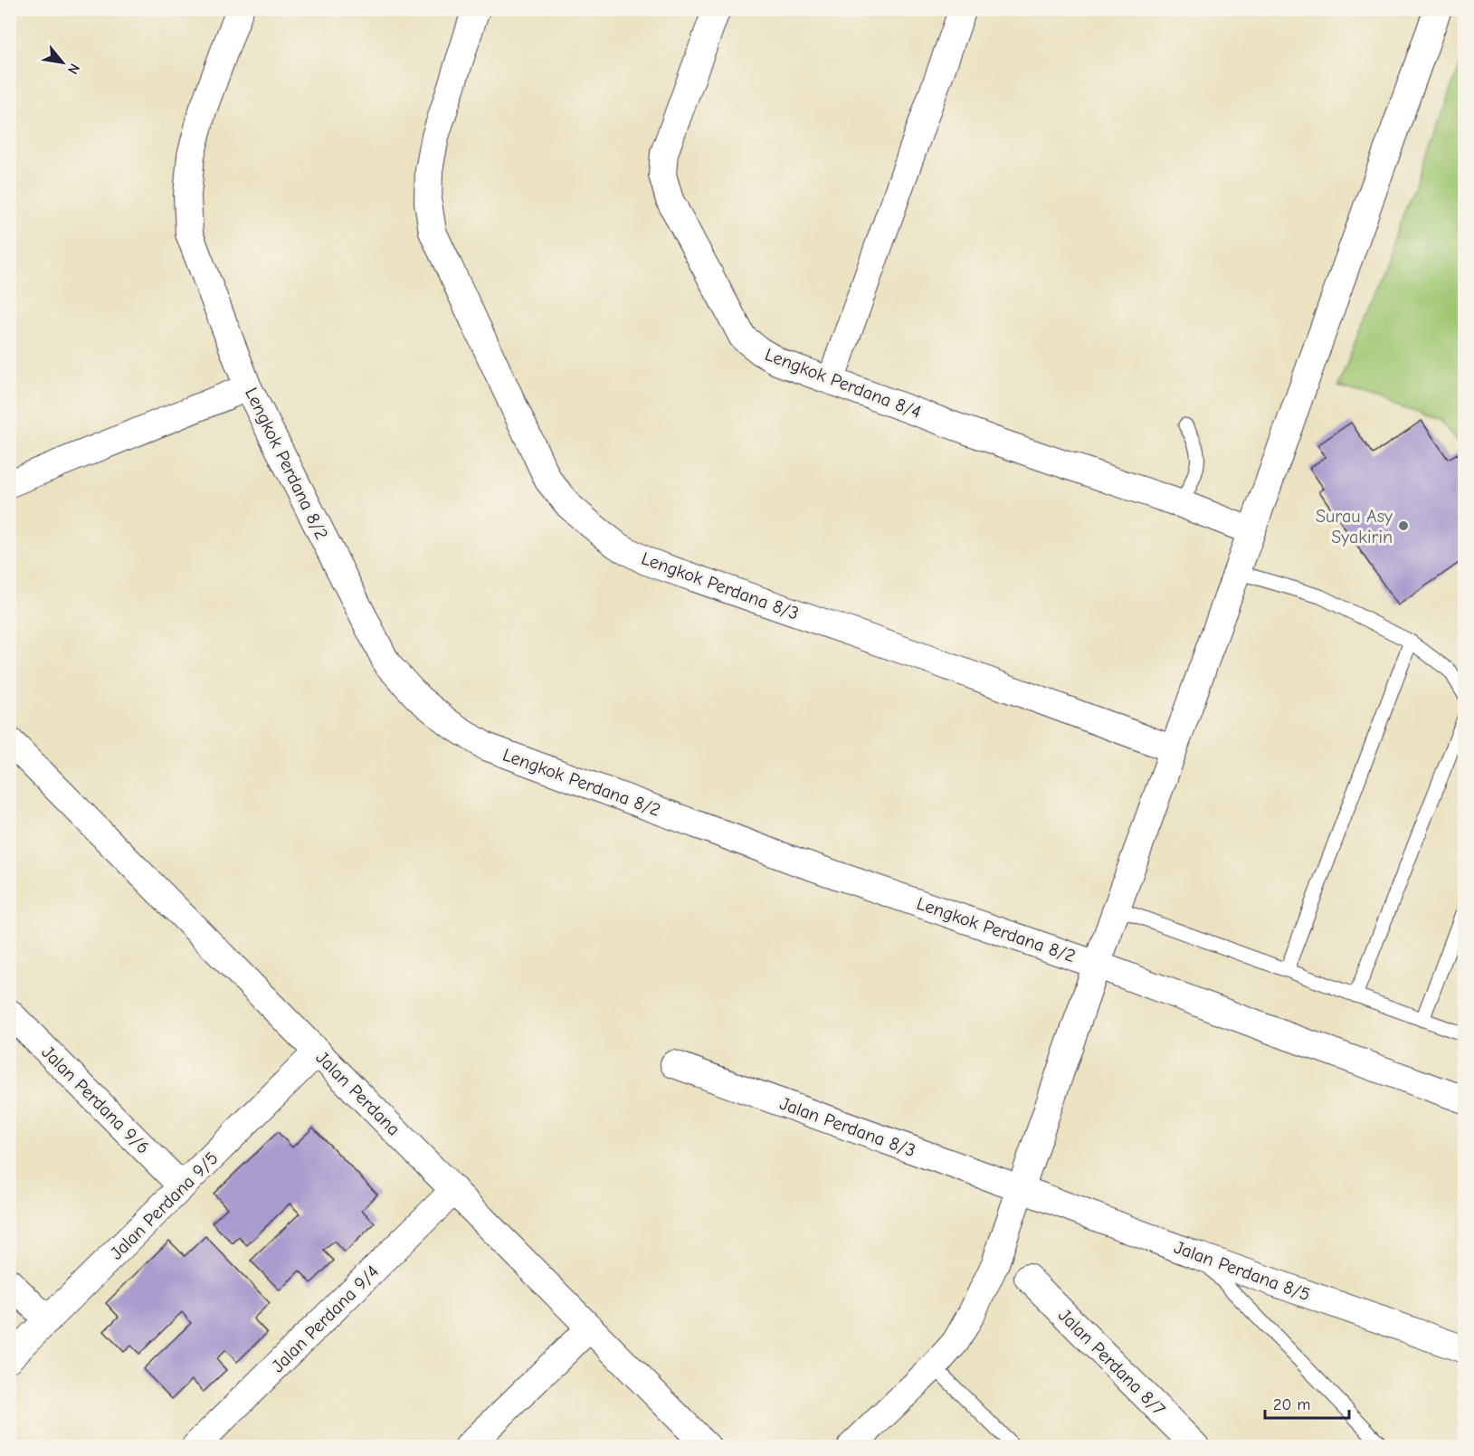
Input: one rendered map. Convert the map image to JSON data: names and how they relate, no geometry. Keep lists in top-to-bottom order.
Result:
{
  "streets": {
    "street": [
      "Lengkok Perdana 8/4",
      "Lengkok Perdana 8/2",
      "Lengkok Perdana 8/3",
      "Jalan Perdana",
      "Jalan Perdana 9/6",
      "Jalan Perdana 8/3",
      "Jalan Perdana 9/5",
      "Jalan Perdana 8/5",
      "Jalan Perdana 9/4",
      "Jalan Perdana 8/7"
    ]
  },
  "crossings": [
    ["Jalan Perdana", "Jalan Perdana 9/5"],
    ["Jalan Perdana", "Jalan Perdana 9/4"],
    ["Jalan Perdana 9/6", "Jalan Perdana 9/5"],
    ["Jalan Perdana 8/3", "Jalan Perdana 8/5"]
  ],
  "places": ["Surau Asy Syakirin"],
  "scale_bar": "20 m",
  "north": "bottom right"
}
